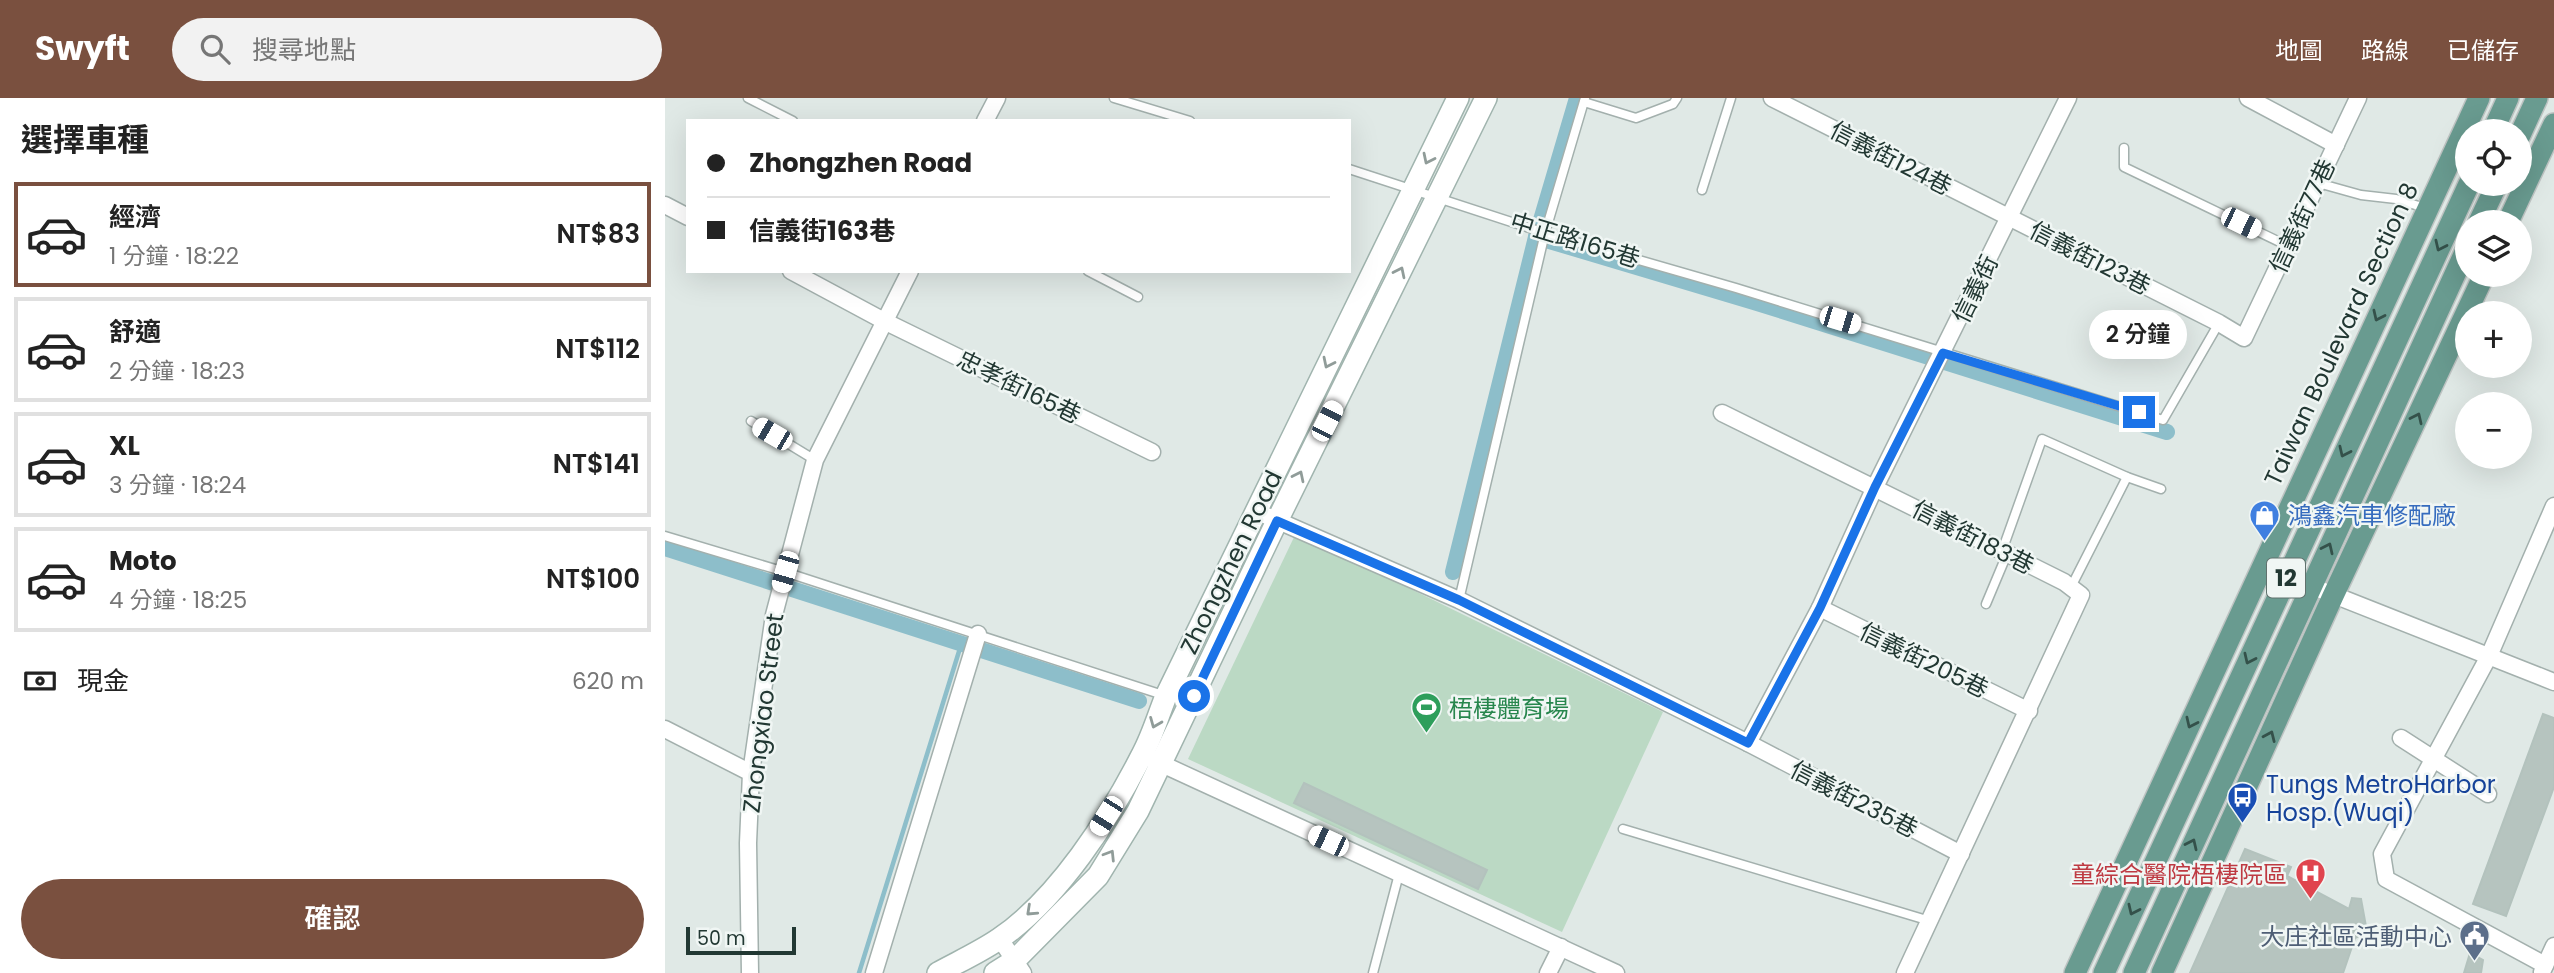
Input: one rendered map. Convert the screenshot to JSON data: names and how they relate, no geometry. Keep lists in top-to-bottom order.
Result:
{
  "streets": {
    "main road": ["Taiwan Boulevard Section 8", "12"],
    "street": [
      "信義街124巷",
      "信義街77巷",
      "信義街123巷",
      "信義街",
      "忠孝街165巷",
      "信義街183巷",
      "Zhongzhen Road",
      "信義街205巷",
      "Zhongxiao Street",
      "信義街235巷"
    ],
    "lane": ["中正路165巷"]
  },
  "crossings": [
    ["信義街124巷", "信義街123巷"],
    ["信義街124巷", "信義街"],
    ["信義街77巷", "信義街123巷"],
    ["中正路165巷", "信義街123巷"],
    ["中正路165巷", "信義街"],
    ["中正路165巷", "Zhongzhen Road"],
    ["信義街123巷", "信義街"],
    ["信義街", "信義街183巷"],
    ["信義街", "信義街205巷"],
    ["信義街", "信義街235巷"],
    ["忠孝街165巷", "Zhongxiao Street"]
  ],
  "places": {
    "shop": ["鴻鑫汽車修配廠"],
    "sports": ["梧棲體育場"],
    "bus stop": ["Tungs MetroHarbor Hosp.(Wuqi)"],
    "hospital": ["童綜合醫院梧棲院區"],
    "public building": ["大庄社區活動中心"]
  },
  "scale_bar": "50 m",
  "page": {
    "header": "Swyft",
    "search": "搜尋地點",
    "nav": ["地圖", "路線", "已儲存"],
    "heading": "選擇車種",
    "map_buttons": ["+", "−"],
    "banner": ["Zhongzhen Road", "信義街163巷"],
    "list": [
      {
        "name": "經濟",
        "note": "1 分鐘 · 18:22",
        "value": "NT$83"
      },
      {
        "name": "舒適",
        "note": "2 分鐘 · 18:23",
        "value": "NT$112"
      },
      {
        "name": "XL",
        "note": "3 分鐘 · 18:24",
        "value": "NT$141"
      },
      {
        "name": "Moto",
        "note": "4 分鐘 · 18:25",
        "value": "NT$100"
      }
    ],
    "bubble": "2 分鐘",
    "pay": ["現金", "620 m"],
    "buttons": "確認",
    "scale": "50 m"
  }
}
